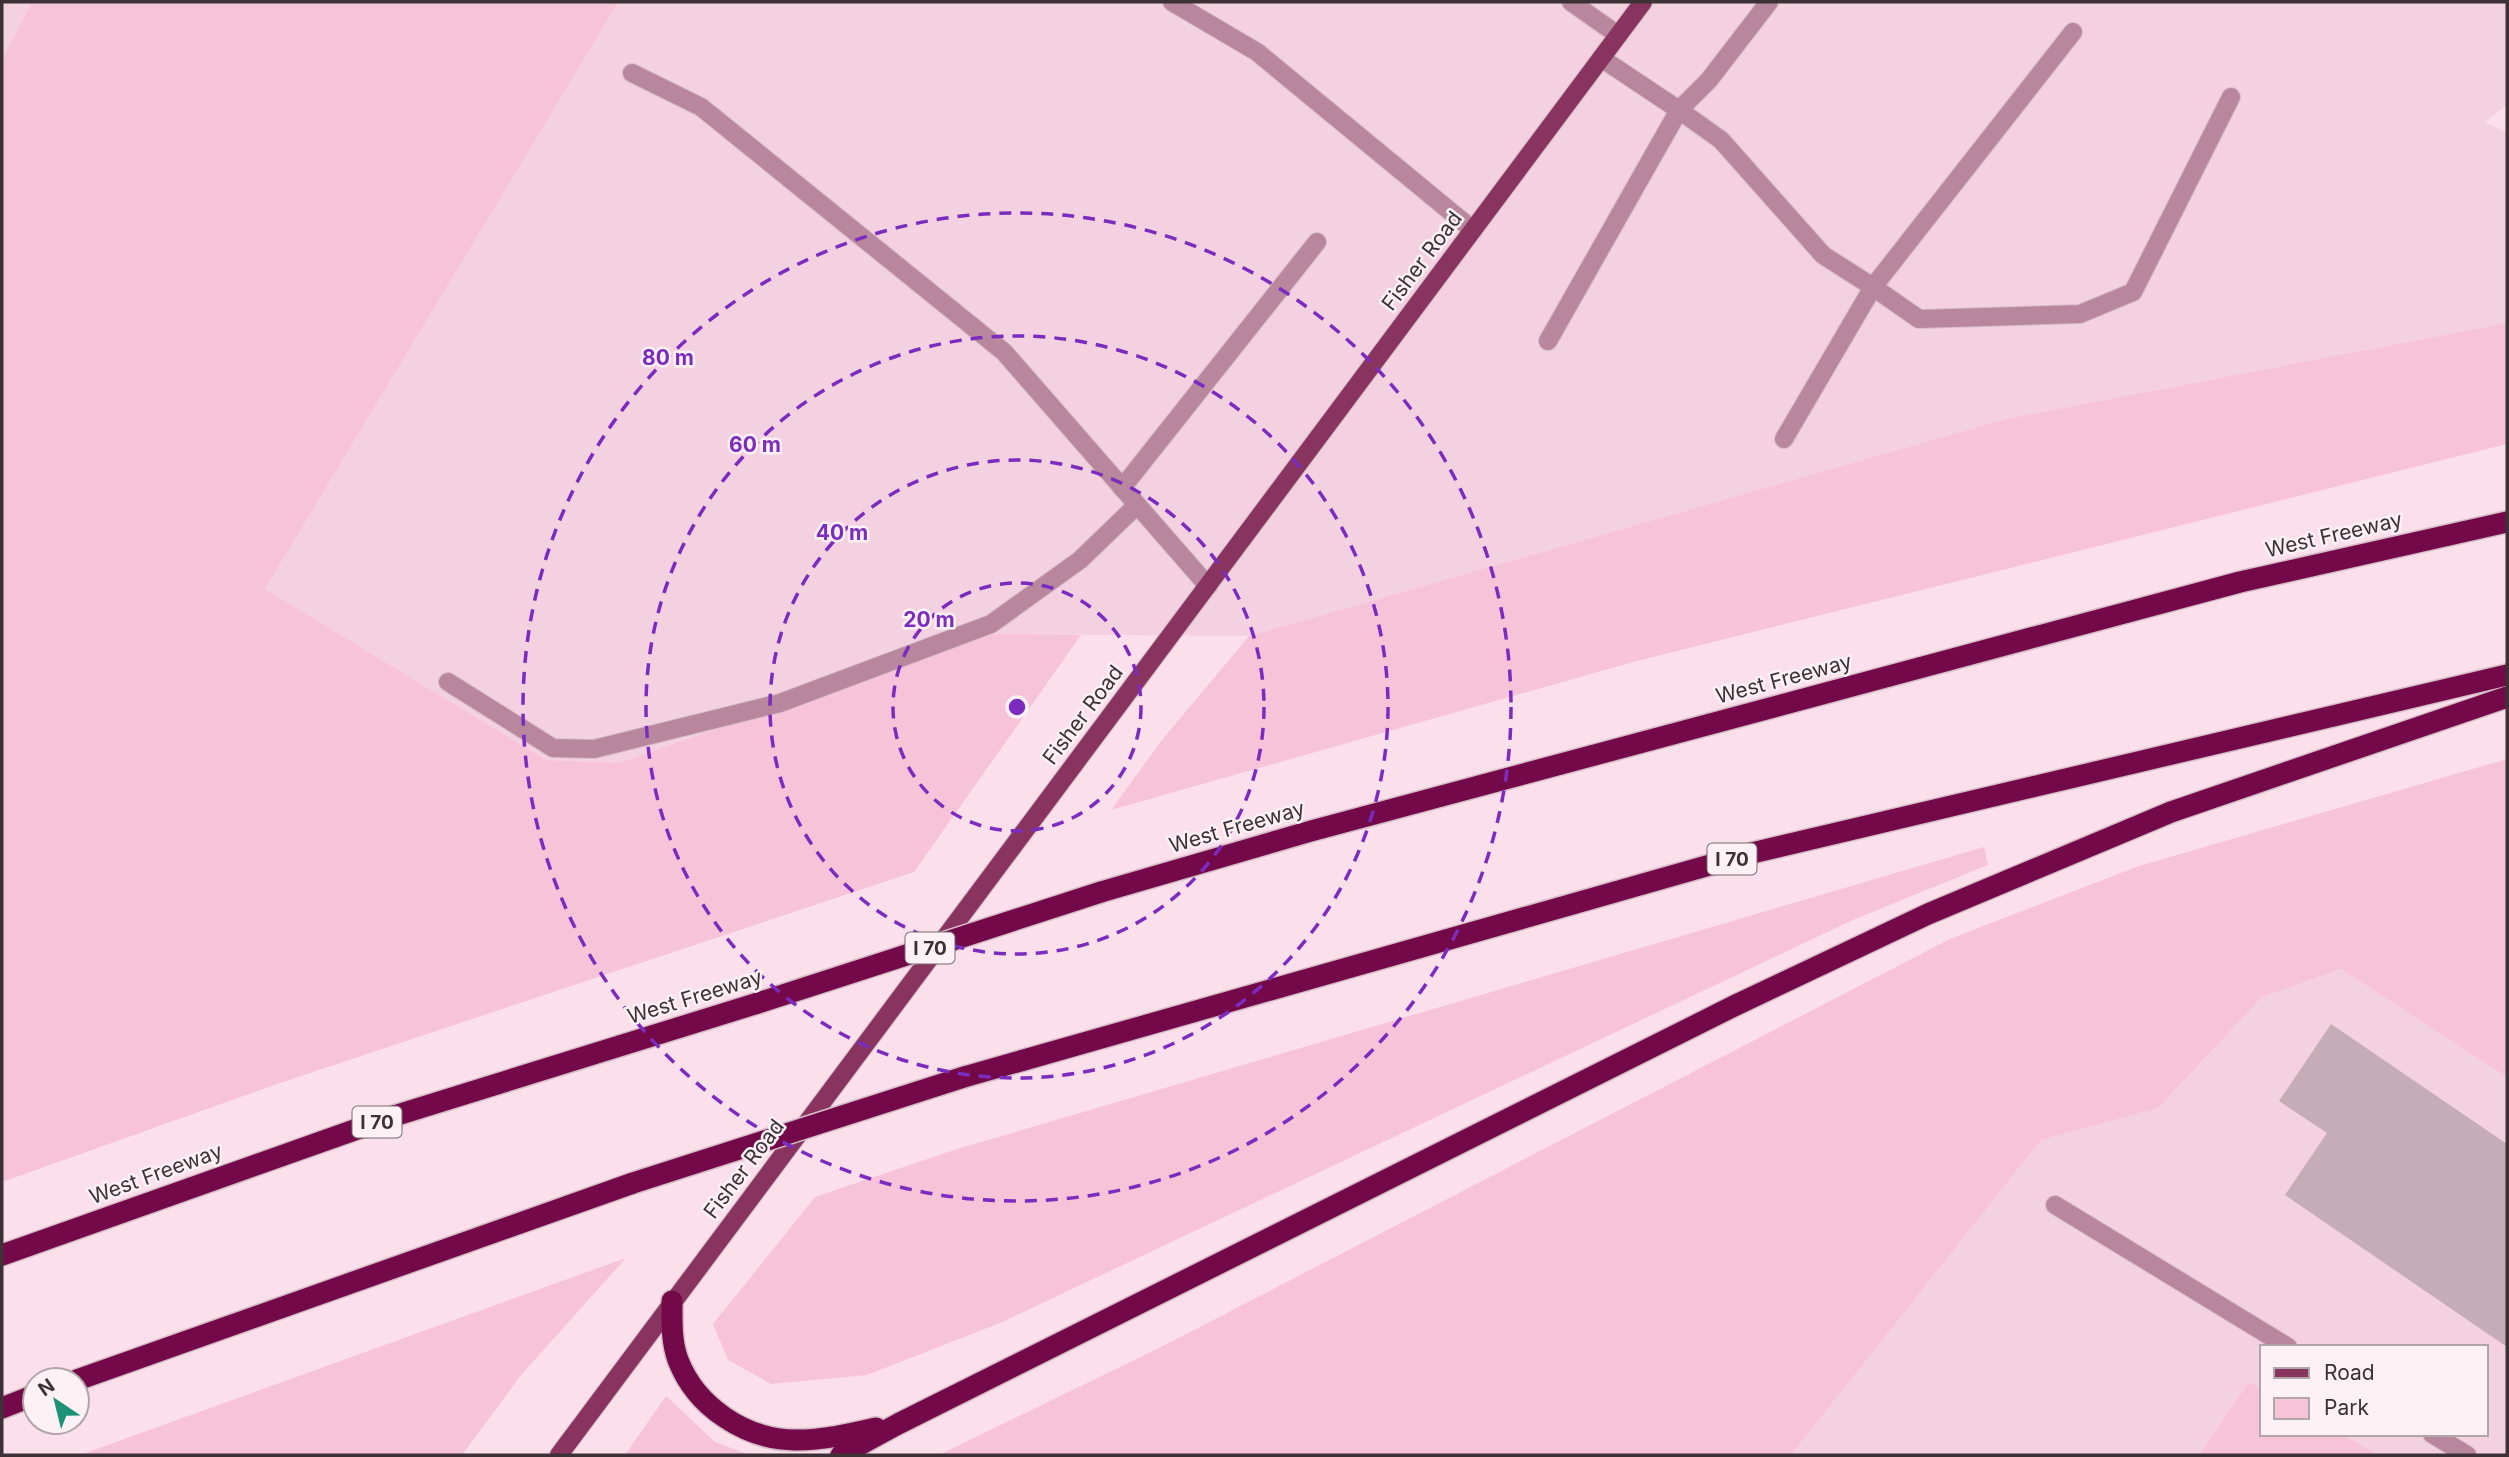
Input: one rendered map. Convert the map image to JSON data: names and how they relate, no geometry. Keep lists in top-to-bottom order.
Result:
{
  "streets": {
    "highway": ["West Freeway", "I 70"],
    "main road": ["Fisher Road"]
  },
  "legend": ["Road", "Park"],
  "north": "top left",
  "rings": [
    "80 m",
    "60 m",
    "40 m",
    "20 m"
  ]
}
